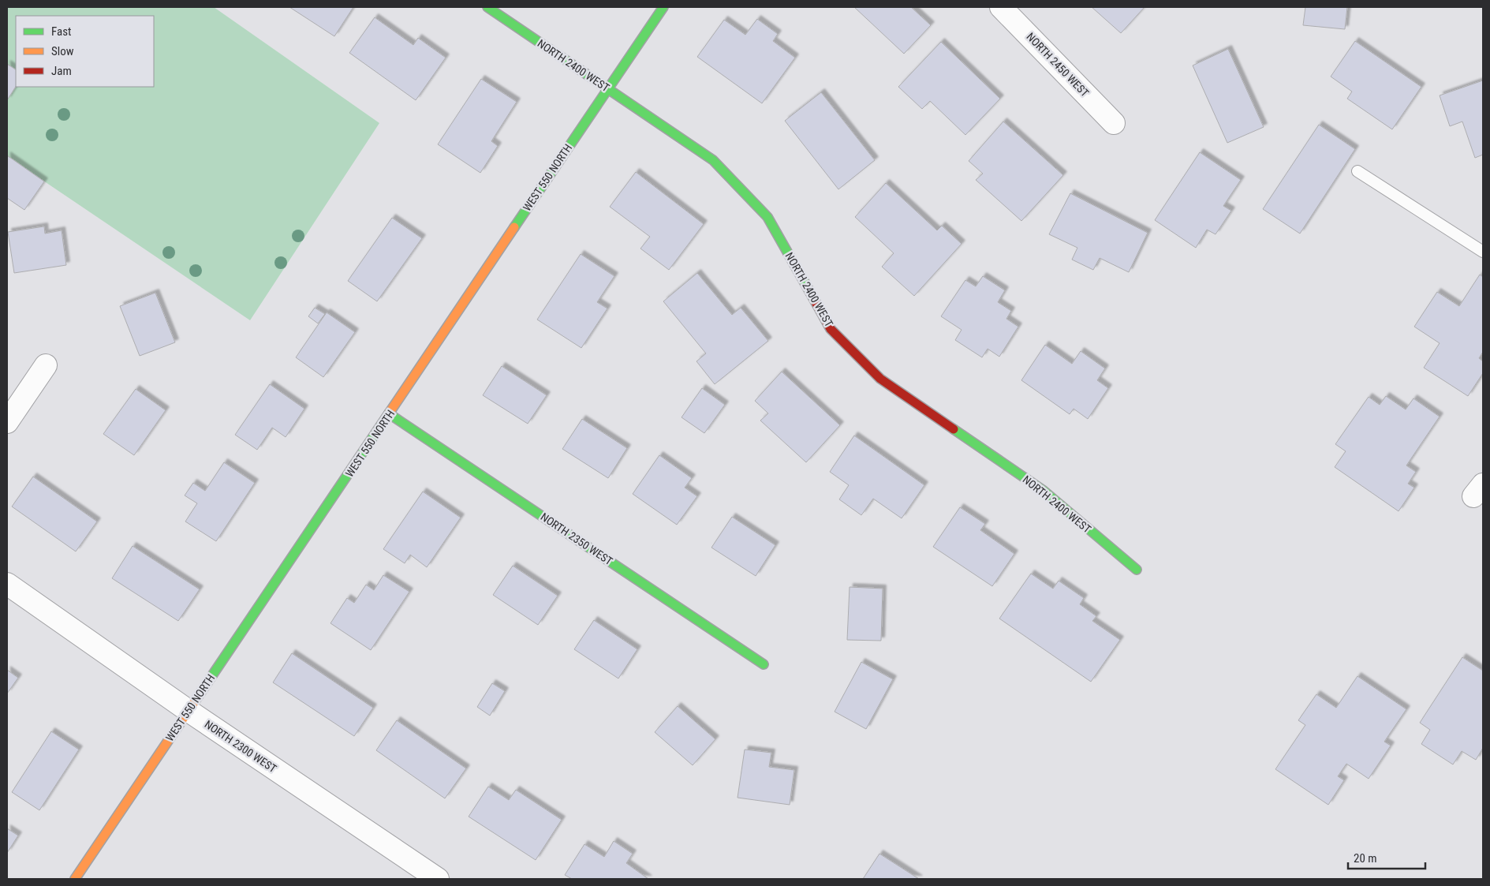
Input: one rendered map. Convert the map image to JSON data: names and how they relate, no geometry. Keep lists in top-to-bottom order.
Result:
{
  "streets": {
    "street": [
      "NORTH 2450 WEST",
      "NORTH 2400 WEST",
      "WEST 550 NORTH",
      "NORTH 2350 WEST",
      "NORTH 2300 WEST"
    ]
  },
  "crossings": [
    ["NORTH 2400 WEST", "WEST 550 NORTH"],
    ["WEST 550 NORTH", "NORTH 2350 WEST"],
    ["WEST 550 NORTH", "NORTH 2300 WEST"]
  ],
  "legend": ["Fast", "Slow", "Jam"],
  "scale_bar": "20 m"
}
